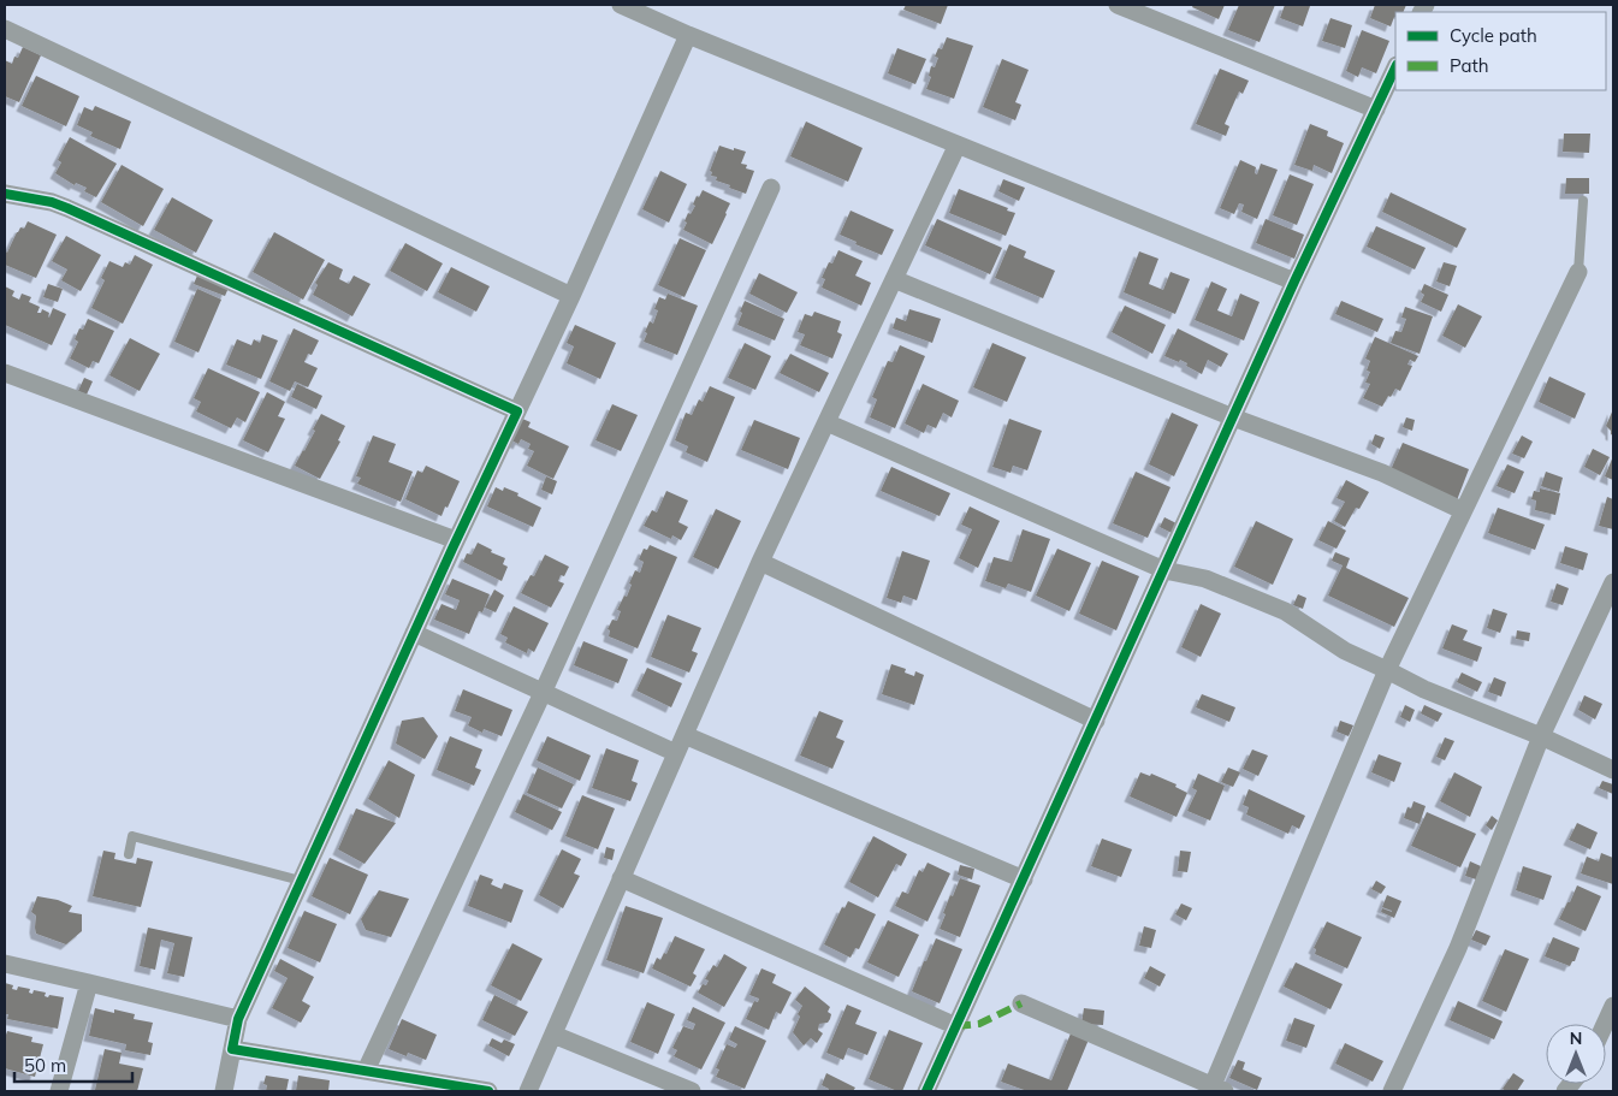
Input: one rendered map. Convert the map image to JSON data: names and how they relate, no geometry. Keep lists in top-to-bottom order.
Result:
{
  "legend": ["Cycle path", "Path"],
  "scale_bar": "50 m",
  "north": "top"
}
